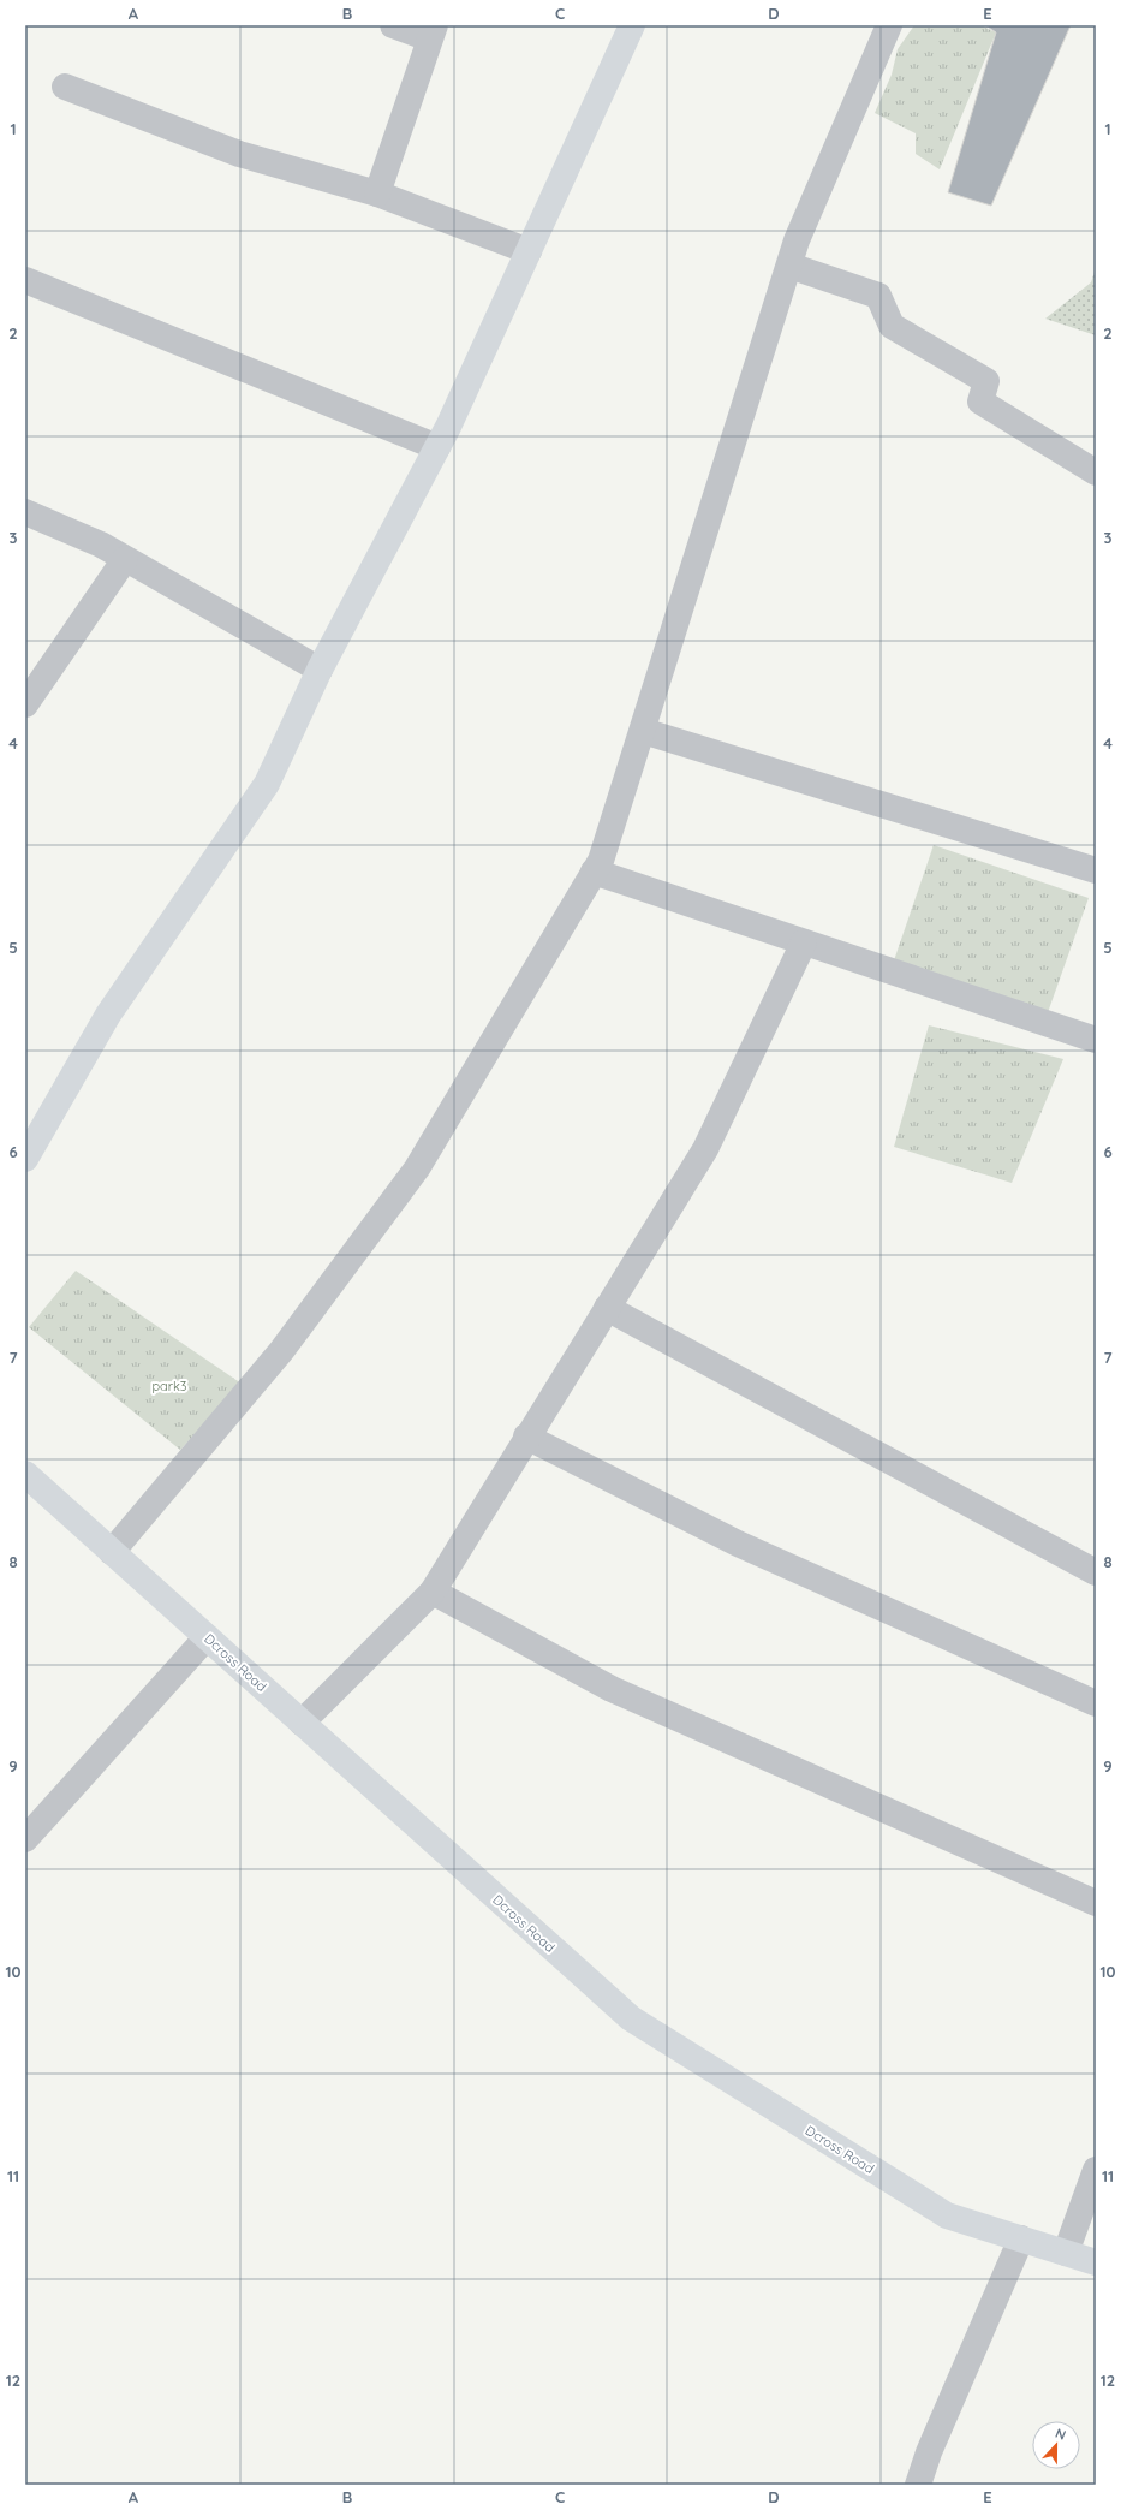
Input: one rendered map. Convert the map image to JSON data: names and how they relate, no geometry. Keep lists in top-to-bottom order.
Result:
{
  "streets": {
    "main road": ["Dcross Road"]
  },
  "parks": ["park3"],
  "north": "top",
  "grid": {
    "columns": [
      "A",
      "B",
      "C",
      "D",
      "E"
    ],
    "rows": [
      "1",
      "2",
      "3",
      "4",
      "5",
      "6",
      "7",
      "8",
      "9",
      "10",
      "11",
      "12"
    ]
  }
}
